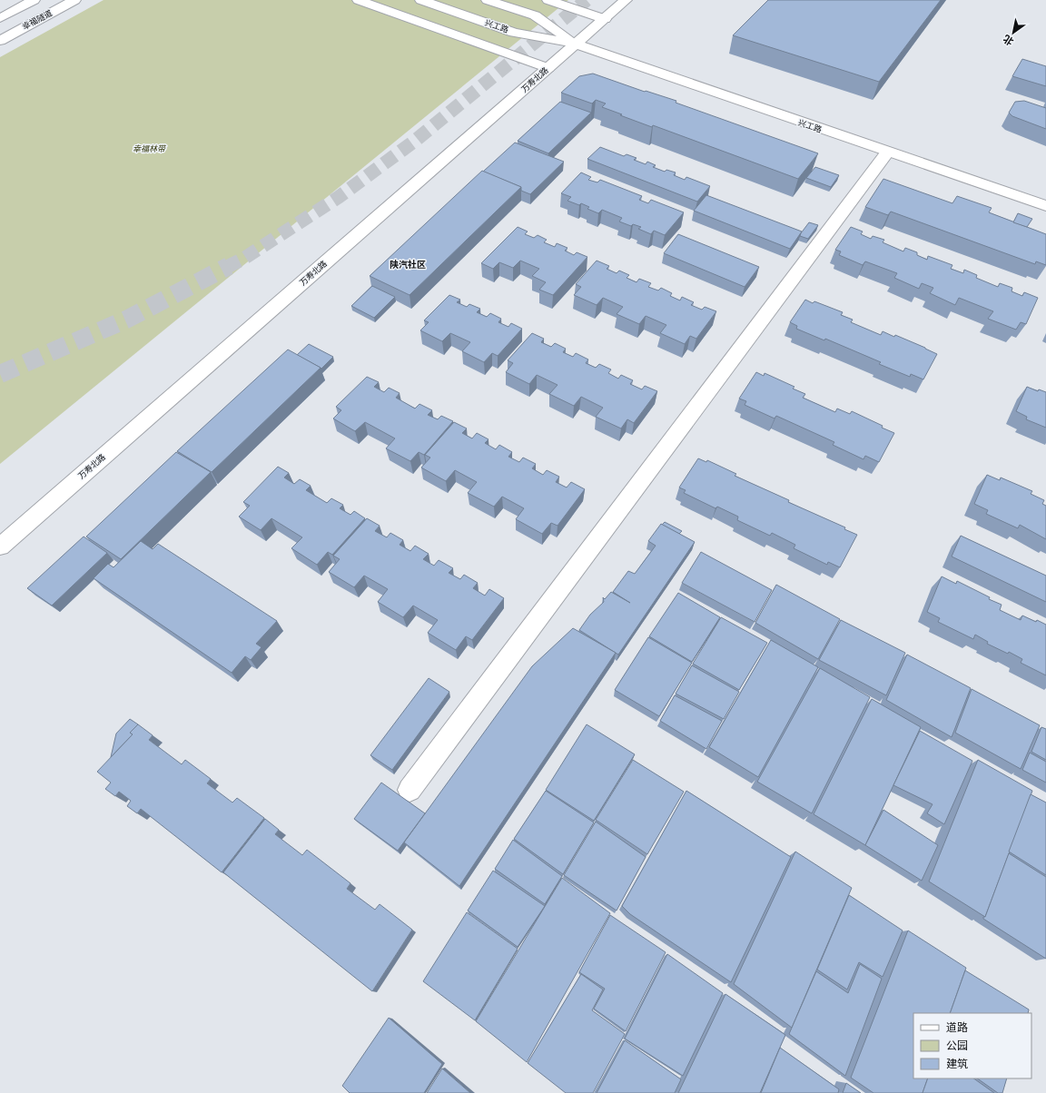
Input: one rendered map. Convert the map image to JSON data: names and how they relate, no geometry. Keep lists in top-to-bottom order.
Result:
{
  "streets": {
    "street": ["幸福隧道", "兴工路", "万寿北路"]
  },
  "crossings": [
    ["兴工路", "万寿北路"]
  ],
  "districts": ["陕汽社区"],
  "parks": ["幸福林带"],
  "legend": ["道路", "公园", "建筑"],
  "north": "bottom left"
}
